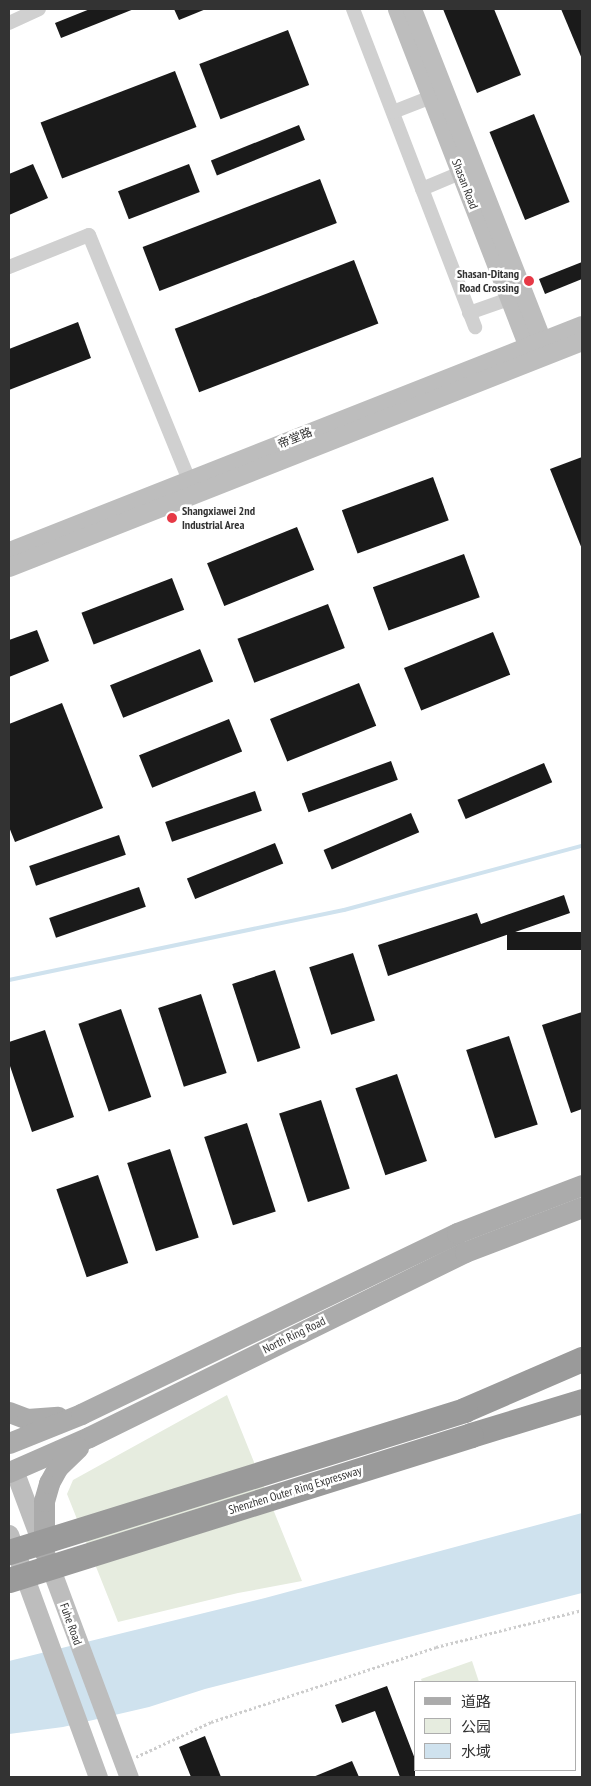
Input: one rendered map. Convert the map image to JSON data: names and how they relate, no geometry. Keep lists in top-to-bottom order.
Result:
{
  "streets": {
    "highway": ["Shenzhen Outer Ring Expressway"],
    "main road": ["North Ring Road"],
    "street": ["Shasan Road", "帝堂路", "Fuhe Road"]
  },
  "crossings": [
    ["Shasan Road", "帝堂路"],
    ["North Ring Road", "Fuhe Road"]
  ],
  "places": ["Shasan-Ditang Road Crossing", "Shangxiawei 2nd Industrial Area"],
  "legend": ["道路", "公园", "水域"]
}
